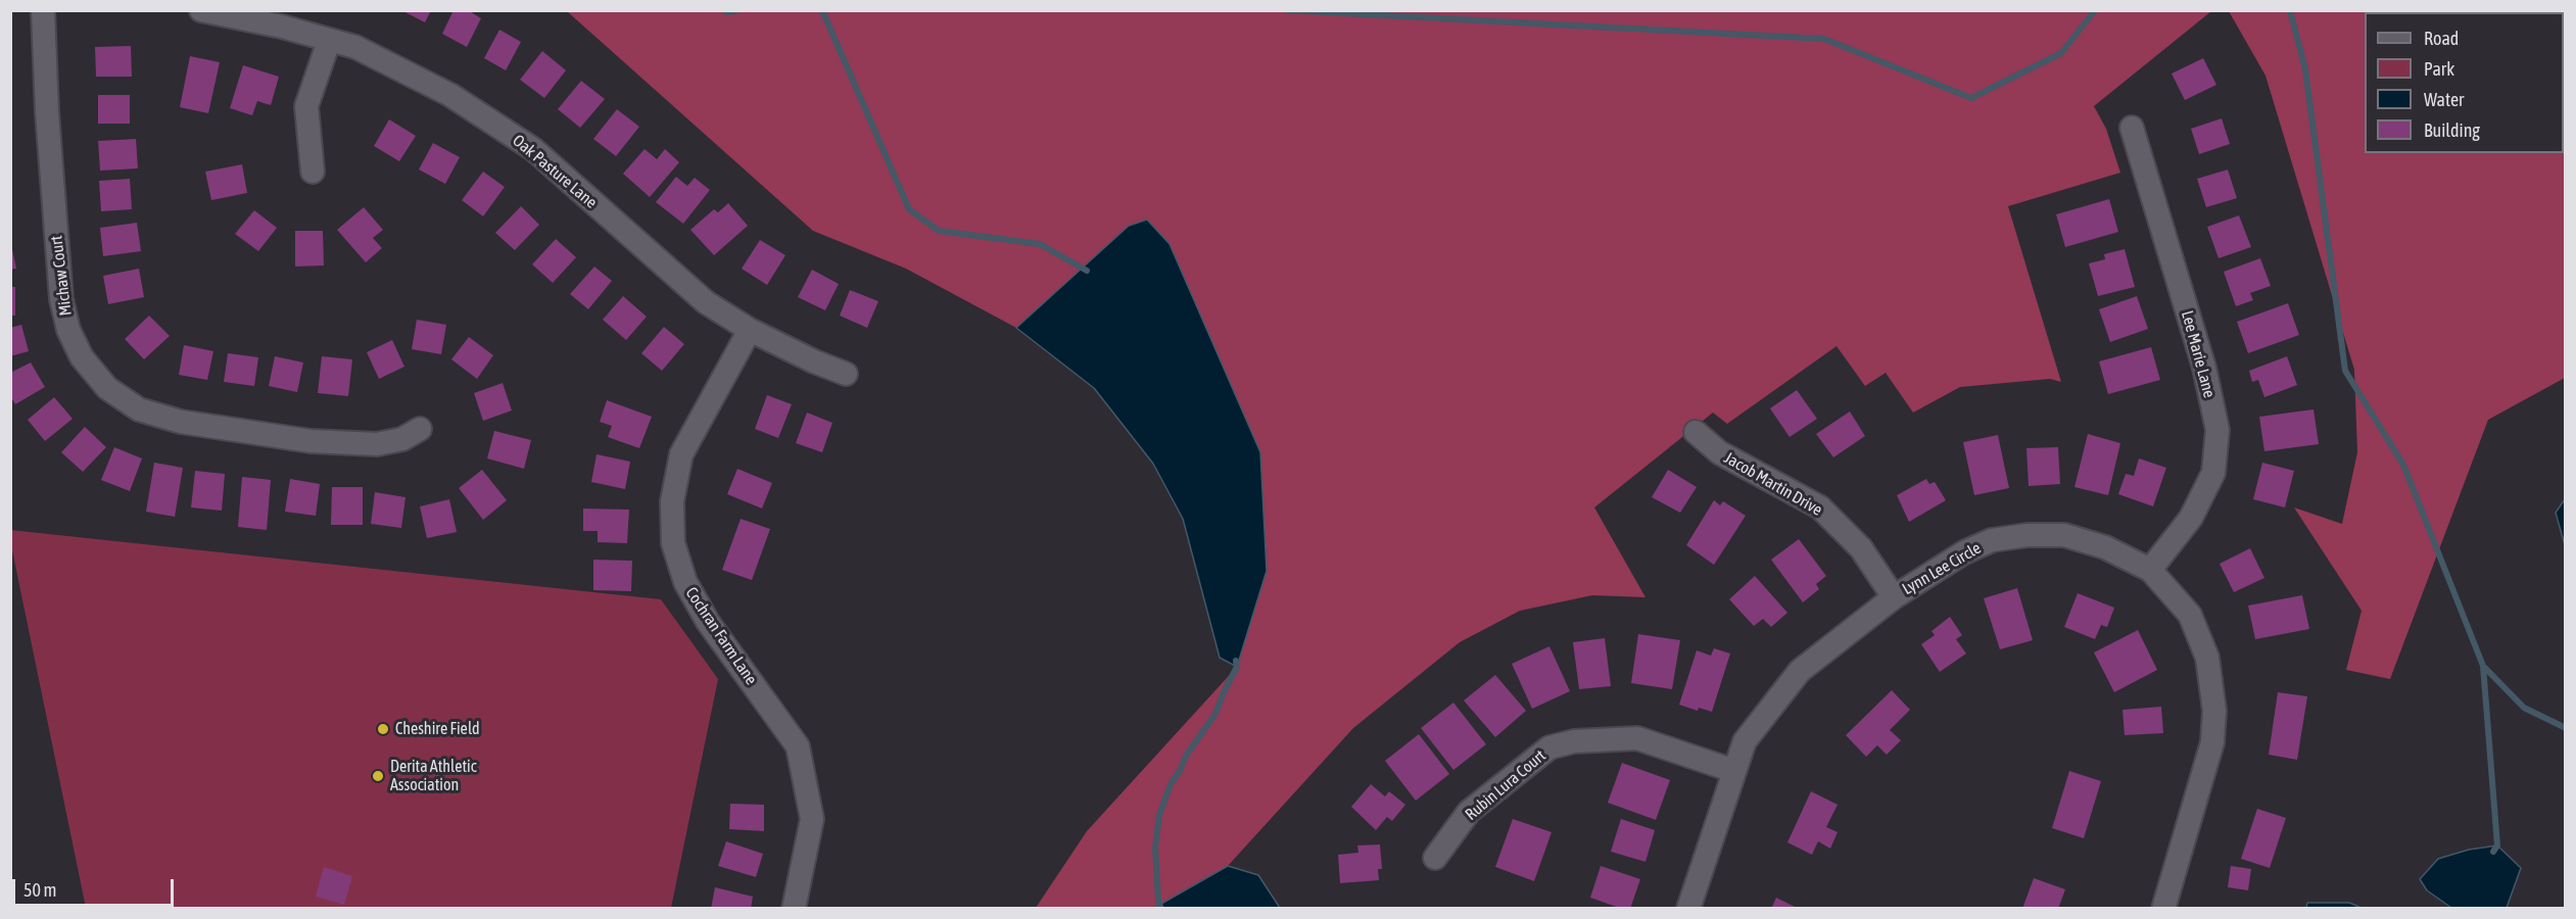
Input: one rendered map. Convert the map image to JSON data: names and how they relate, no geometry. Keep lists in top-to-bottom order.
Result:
{
  "streets": {
    "street": [
      "Oak Pasture Lane",
      "Michaw Court",
      "Lee Marie Lane",
      "Jacob Martin Drive",
      "Lynn Lee Circle",
      "Cochran Farm Lane",
      "Rubin Lura Court"
    ]
  },
  "crossings": [
    ["Oak Pasture Lane", "Cochran Farm Lane"],
    ["Lee Marie Lane", "Lynn Lee Circle"],
    ["Jacob Martin Drive", "Lynn Lee Circle"],
    ["Lynn Lee Circle", "Rubin Lura Court"]
  ],
  "places": ["Cheshire Field", "Derita Athletic Association"],
  "legend": [
    "Road",
    "Park",
    "Water",
    "Building"
  ],
  "scale_bar": "50 m"
}
